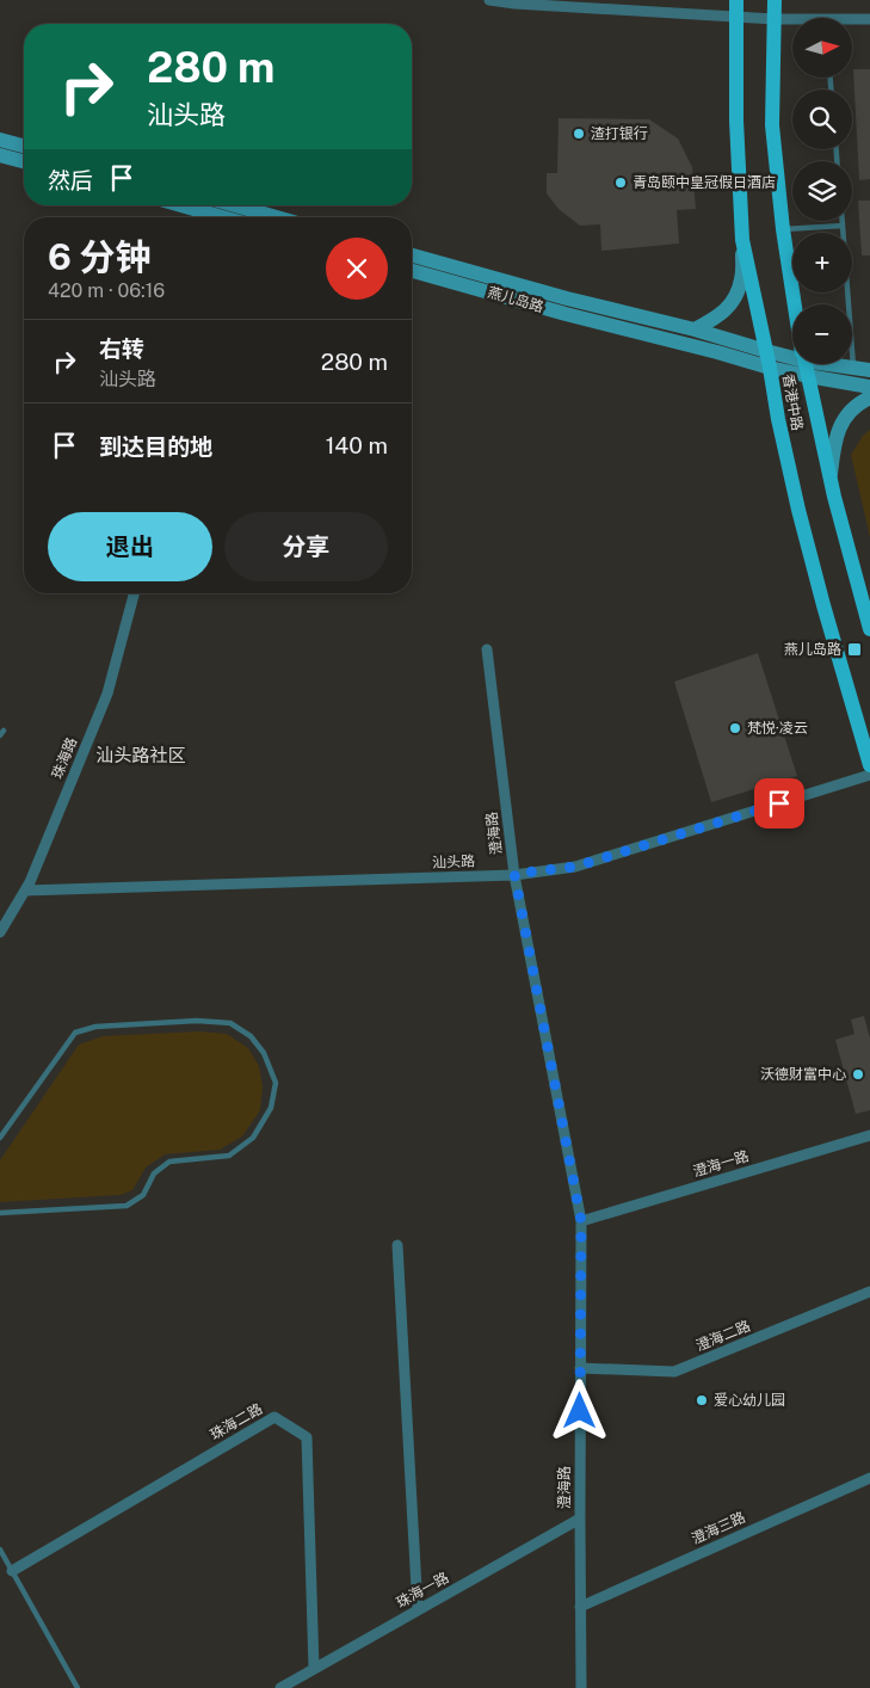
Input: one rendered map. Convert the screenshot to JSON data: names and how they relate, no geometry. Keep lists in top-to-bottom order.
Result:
{
  "streets": {
    "main road": ["燕儿岛路", "香港中路"],
    "street": [
      "珠海路",
      "澄海路",
      "汕头路",
      "澄海一路",
      "澄海二路",
      "珠海二路",
      "澄海三路",
      "珠海一路"
    ]
  },
  "crossings": [
    ["燕儿岛路", "香港中路"],
    ["珠海路", "汕头路"],
    ["澄海路", "汕头路"],
    ["澄海路", "澄海一路"],
    ["澄海路", "澄海二路"],
    ["澄海路", "澄海三路"],
    ["澄海路", "珠海一路"],
    ["珠海二路", "珠海一路"]
  ],
  "districts": ["汕头路社区"],
  "places": {
    "other": [
      "渣打银行",
      "青岛颐中皇冠假日酒店",
      "梵悦·凌云",
      "沃德财富中心",
      "爱心幼儿园"
    ],
    "transit": ["燕儿岛路"]
  },
  "north": "right",
  "page": {
    "map_buttons": ["+", "−"],
    "turn": ["280 m", "汕头路"],
    "then": "然后",
    "heading": ["6 分钟", "420 m · 06:16"],
    "list": [
      {
        "name": "右转",
        "note": "汕头路",
        "value": "280 m"
      },
      {
        "name": "到达目的地",
        "value": "140 m"
      }
    ],
    "buttons": ["退出", "分享"]
  }
}
